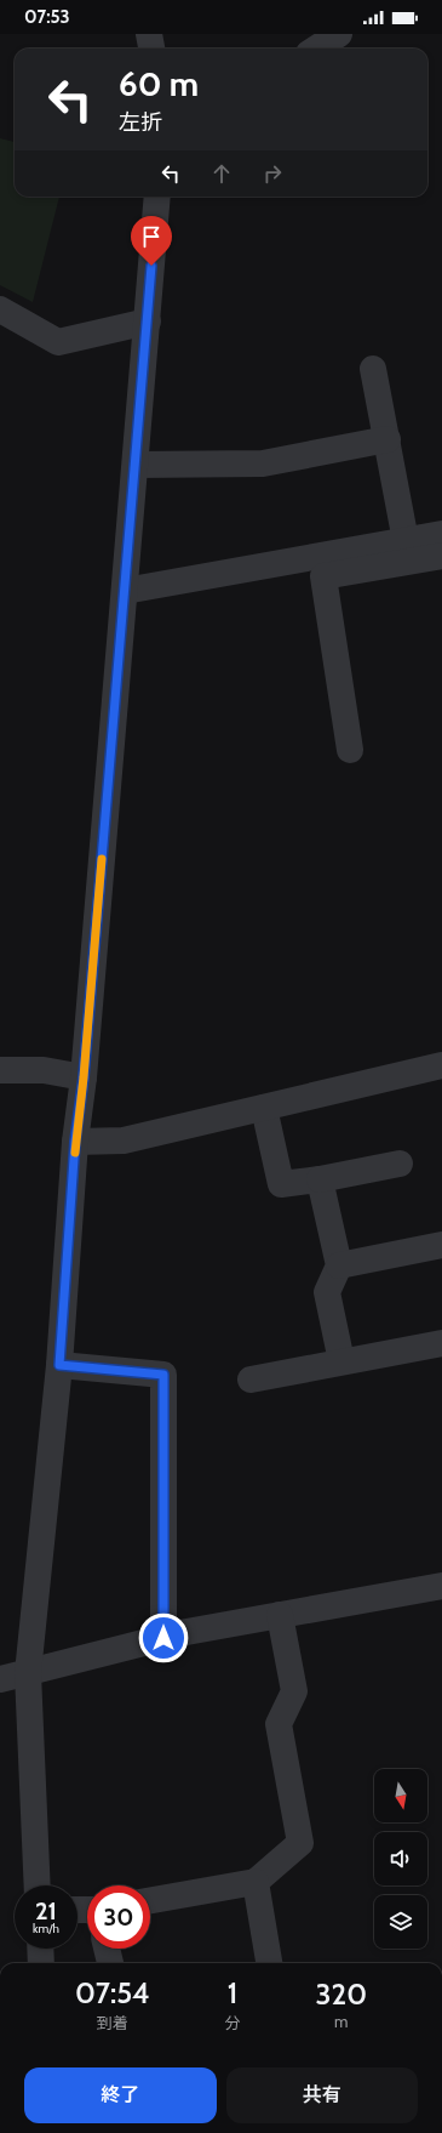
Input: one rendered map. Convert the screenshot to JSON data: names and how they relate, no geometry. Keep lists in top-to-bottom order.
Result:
{
  "north": "bottom",
  "page": {
    "status": "07:53",
    "turn": ["60 m", "左折"],
    "speed": "21 km/h",
    "limit": "30",
    "eta": [
      "07:54",
      "到着",
      "1",
      "分",
      "320",
      "m"
    ],
    "buttons": ["終了", "共有"]
  }
}
